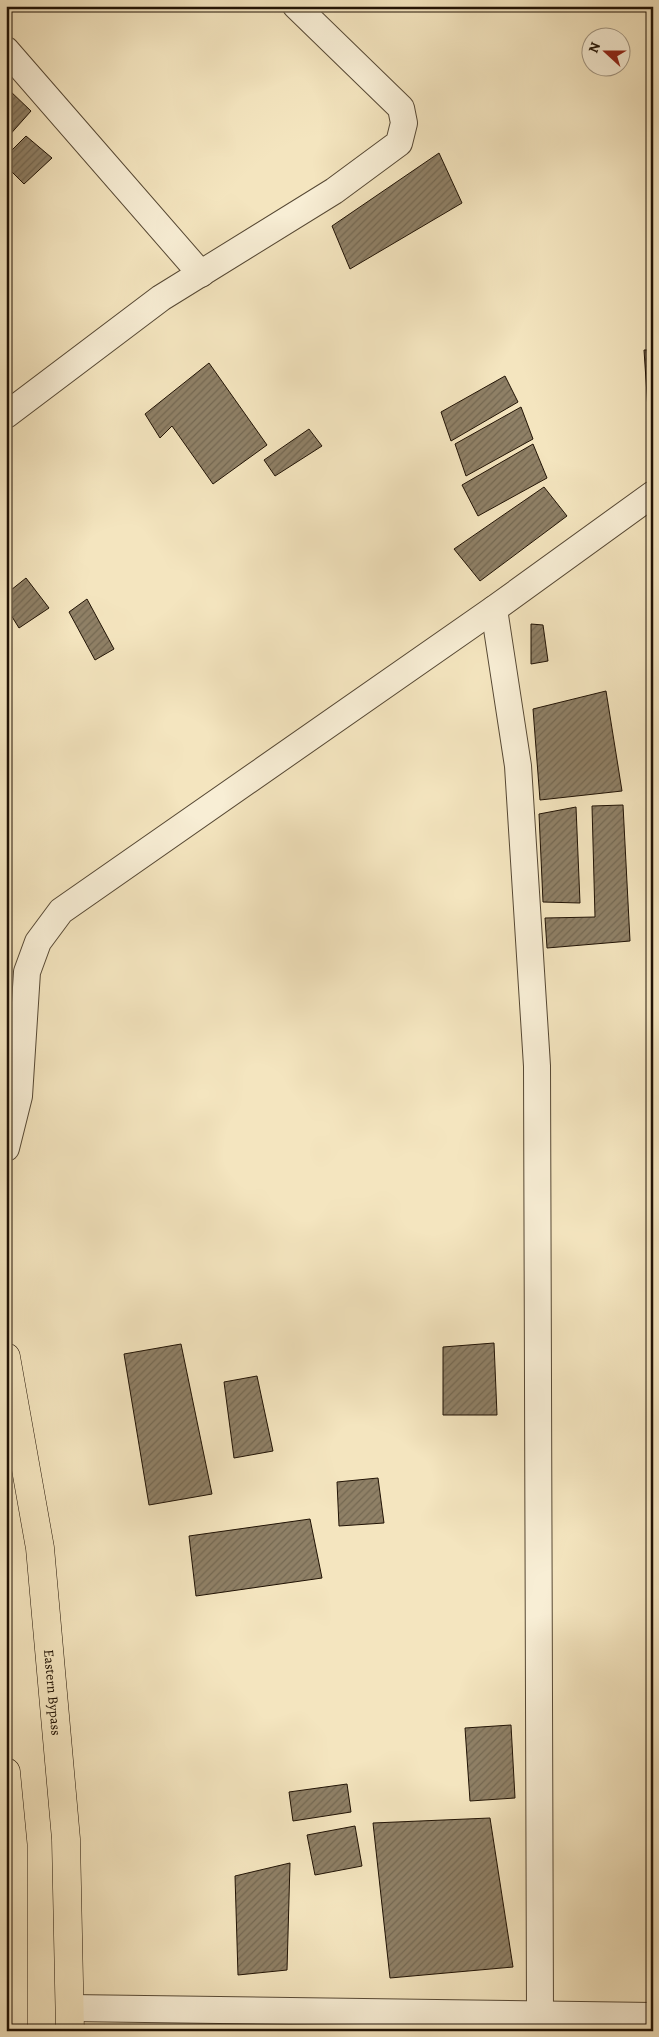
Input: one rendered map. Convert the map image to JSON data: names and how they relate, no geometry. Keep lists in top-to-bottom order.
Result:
{
  "streets": {
    "main road": ["Eastern Bypass"]
  },
  "north": "left"
}
